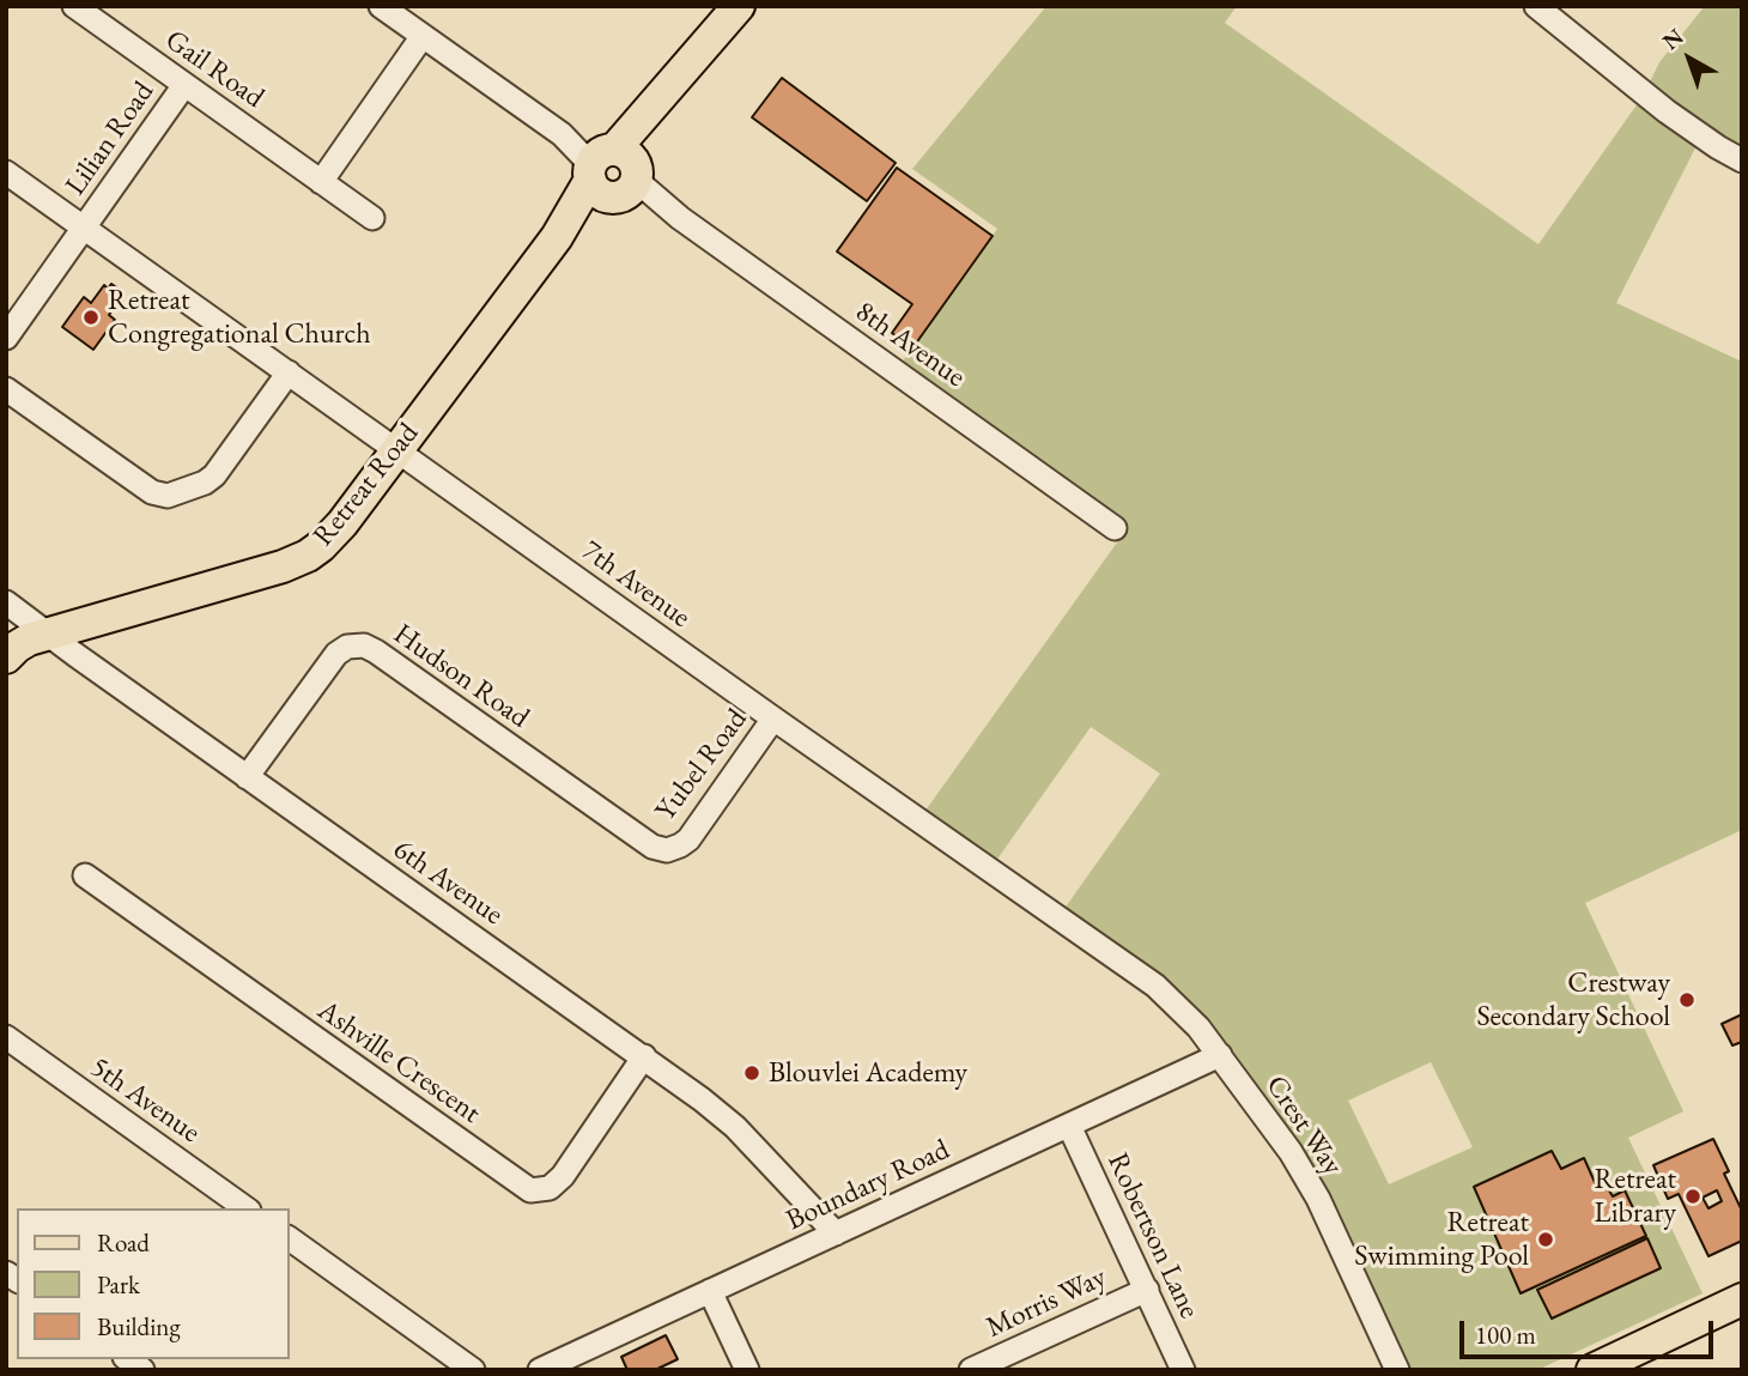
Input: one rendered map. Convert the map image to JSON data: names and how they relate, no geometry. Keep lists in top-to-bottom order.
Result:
{
  "streets": {
    "main road": ["Retreat Road"],
    "street": [
      "Gail Road",
      "Lilian Road",
      "8th Avenue",
      "7th Avenue",
      "Hudson Road",
      "Yubel Road",
      "6th Avenue",
      "Ashville Crescent",
      "5th Avenue",
      "Crest Way",
      "Boundary Road",
      "Robertson Lane",
      "Morris Way"
    ]
  },
  "crossings": [
    ["Gail Road", "Lilian Road"],
    ["Lilian Road", "7th Avenue"],
    ["8th Avenue", "Retreat Road"],
    ["Retreat Road", "7th Avenue"],
    ["Retreat Road", "6th Avenue"],
    ["7th Avenue", "Yubel Road"],
    ["7th Avenue", "Crest Way"],
    ["7th Avenue", "Boundary Road"],
    ["Hudson Road", "Yubel Road"],
    ["Hudson Road", "6th Avenue"],
    ["6th Avenue", "Ashville Crescent"],
    ["6th Avenue", "Boundary Road"],
    ["Crest Way", "Boundary Road"],
    ["Boundary Road", "Robertson Lane"],
    ["Robertson Lane", "Morris Way"]
  ],
  "places": [
    "Retreat Congregational Church",
    "Crestway Secondary School",
    "Blouvlei Academy",
    "Retreat Library",
    "Retreat Swimming Pool"
  ],
  "legend": ["Road", "Park", "Building"],
  "scale_bar": "100 m",
  "north": "top left"
}
